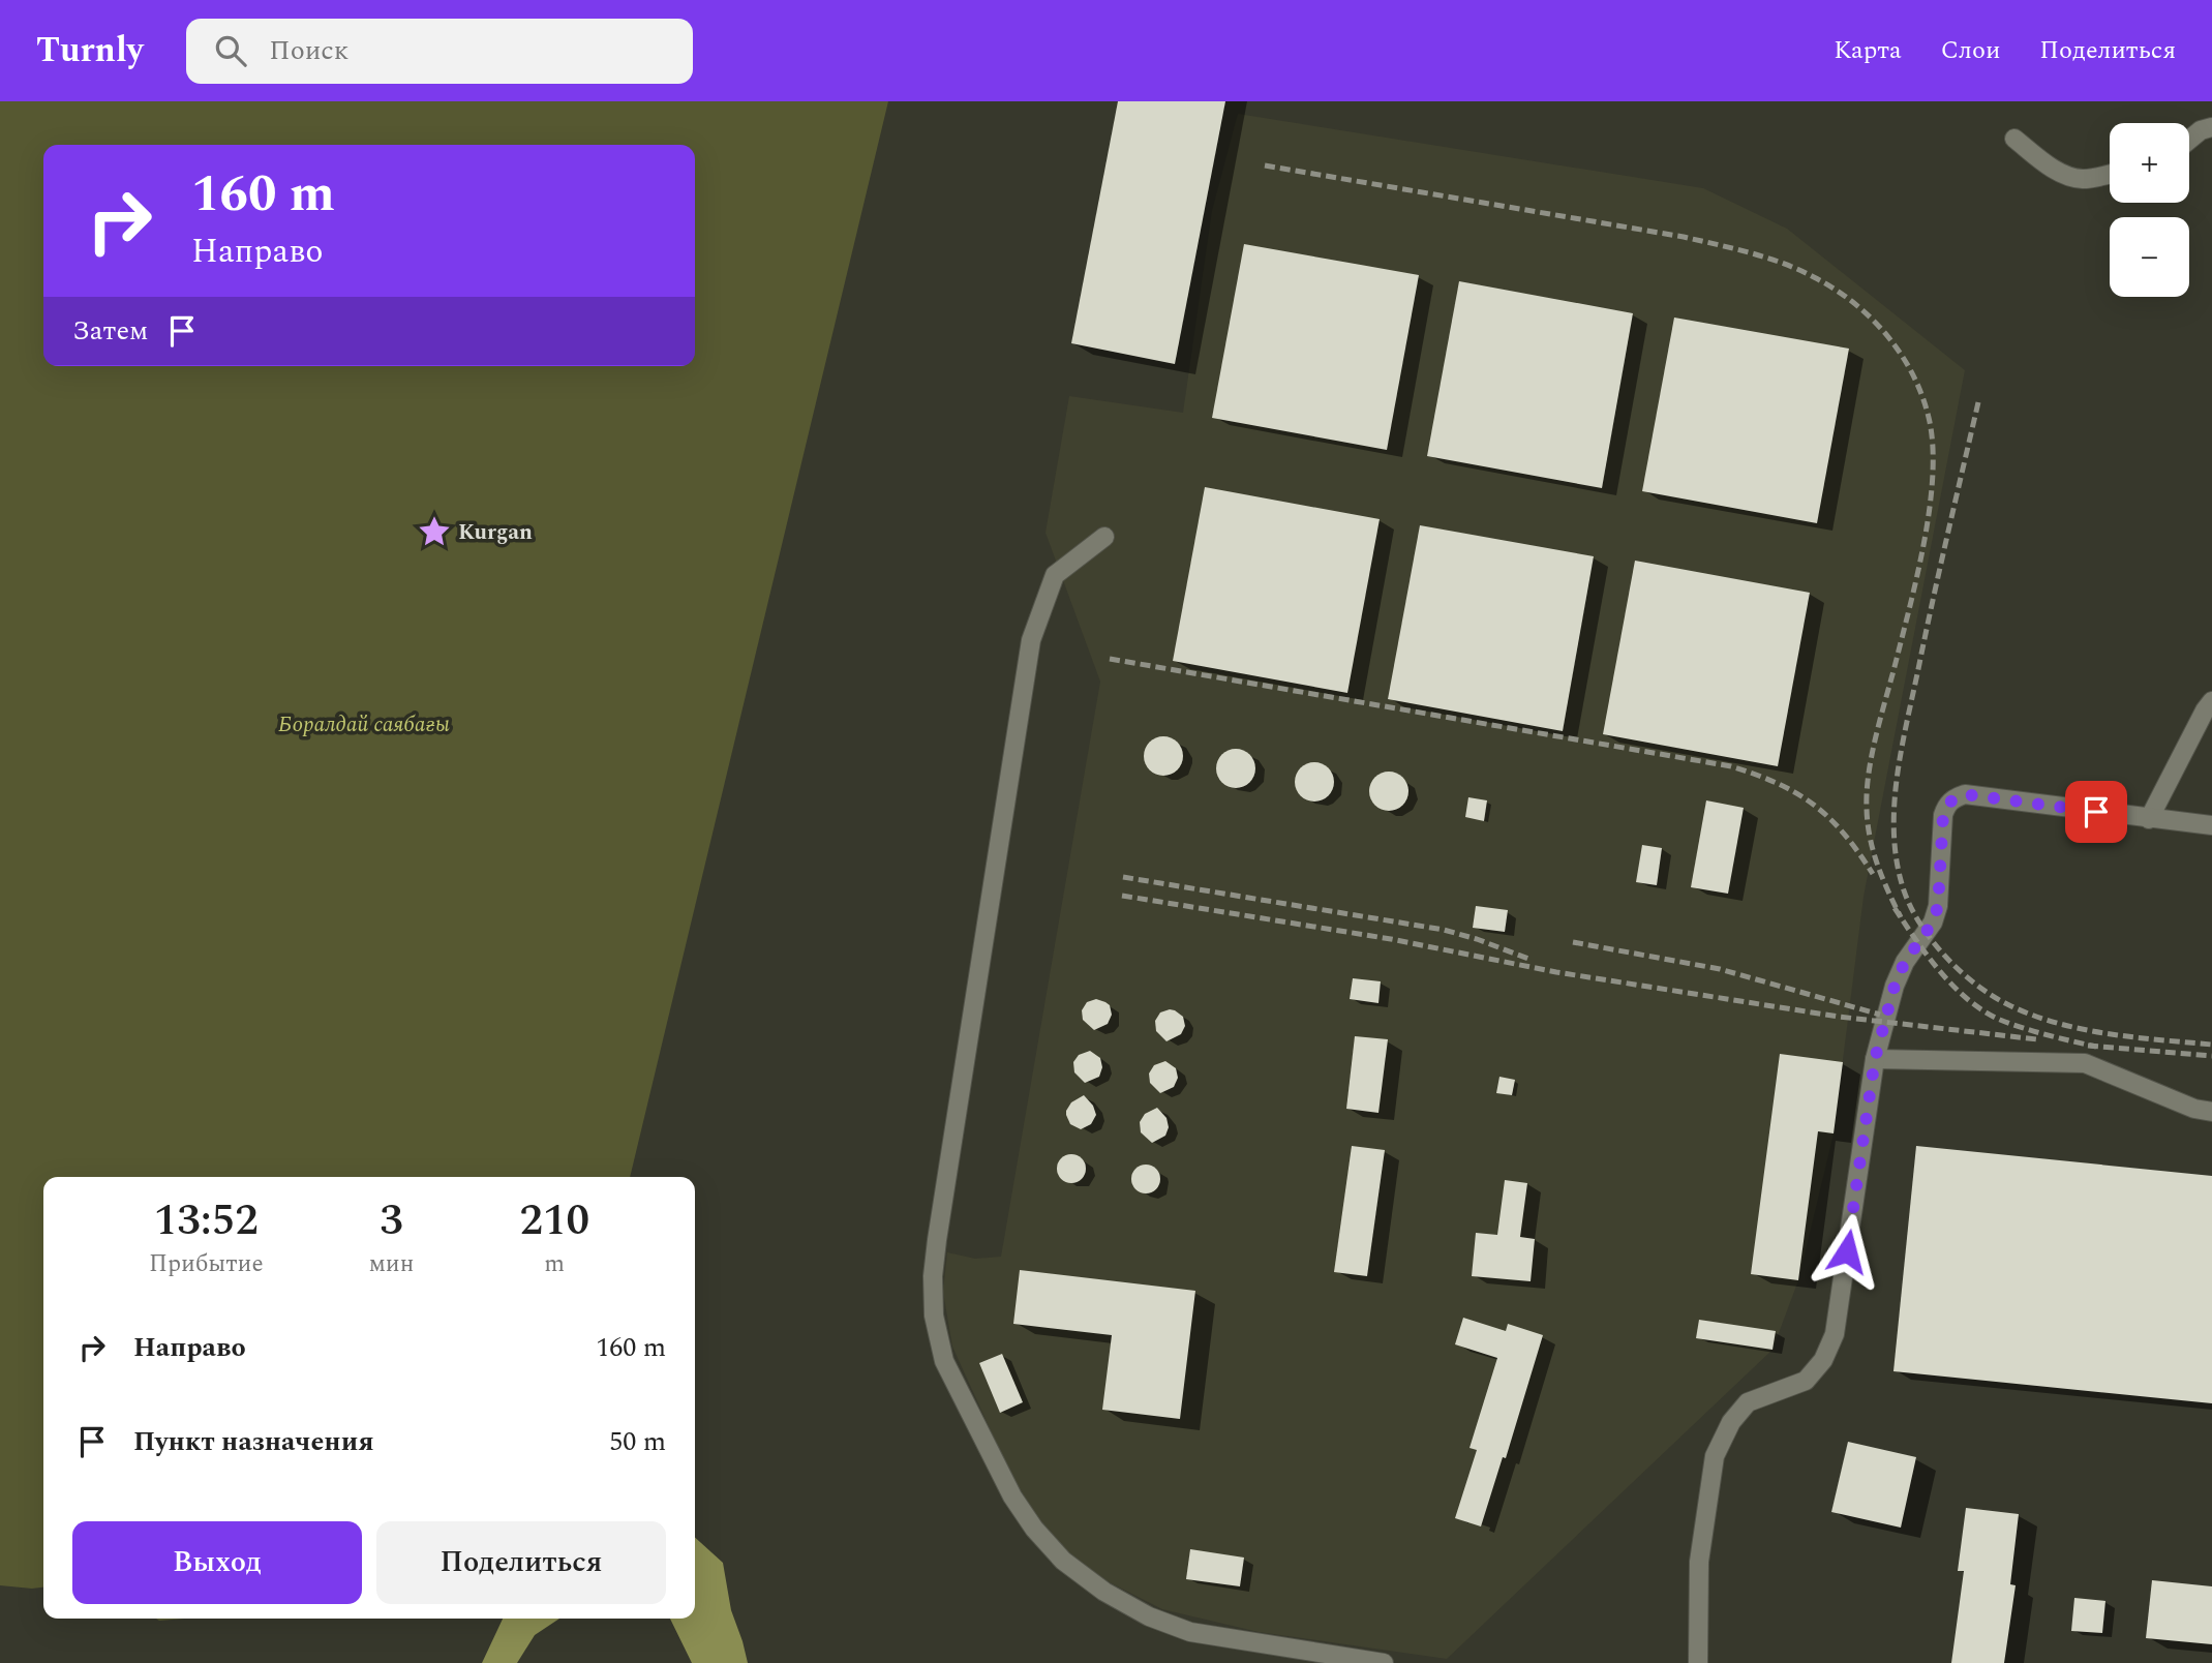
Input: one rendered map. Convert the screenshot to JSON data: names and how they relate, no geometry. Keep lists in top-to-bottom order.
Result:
{
  "parks": ["Боралдай саябағы"],
  "places": {
    "place": ["Kurgan"]
  },
  "page": {
    "header": "Turnly",
    "search": "Поиск",
    "nav": ["Карта", "Слои", "Поделиться"],
    "map_buttons": ["+", "−"],
    "turn": ["160 m", "Направо"],
    "then": "Затем",
    "eta": [
      "13:52",
      "Прибытие",
      "3",
      "мин",
      "210",
      "m"
    ],
    "list": [
      {
        "name": "Направо",
        "value": "160 m"
      },
      {
        "name": "Пункт назначения",
        "value": "50 m"
      }
    ],
    "buttons": ["Выход", "Поделиться"]
  }
}
